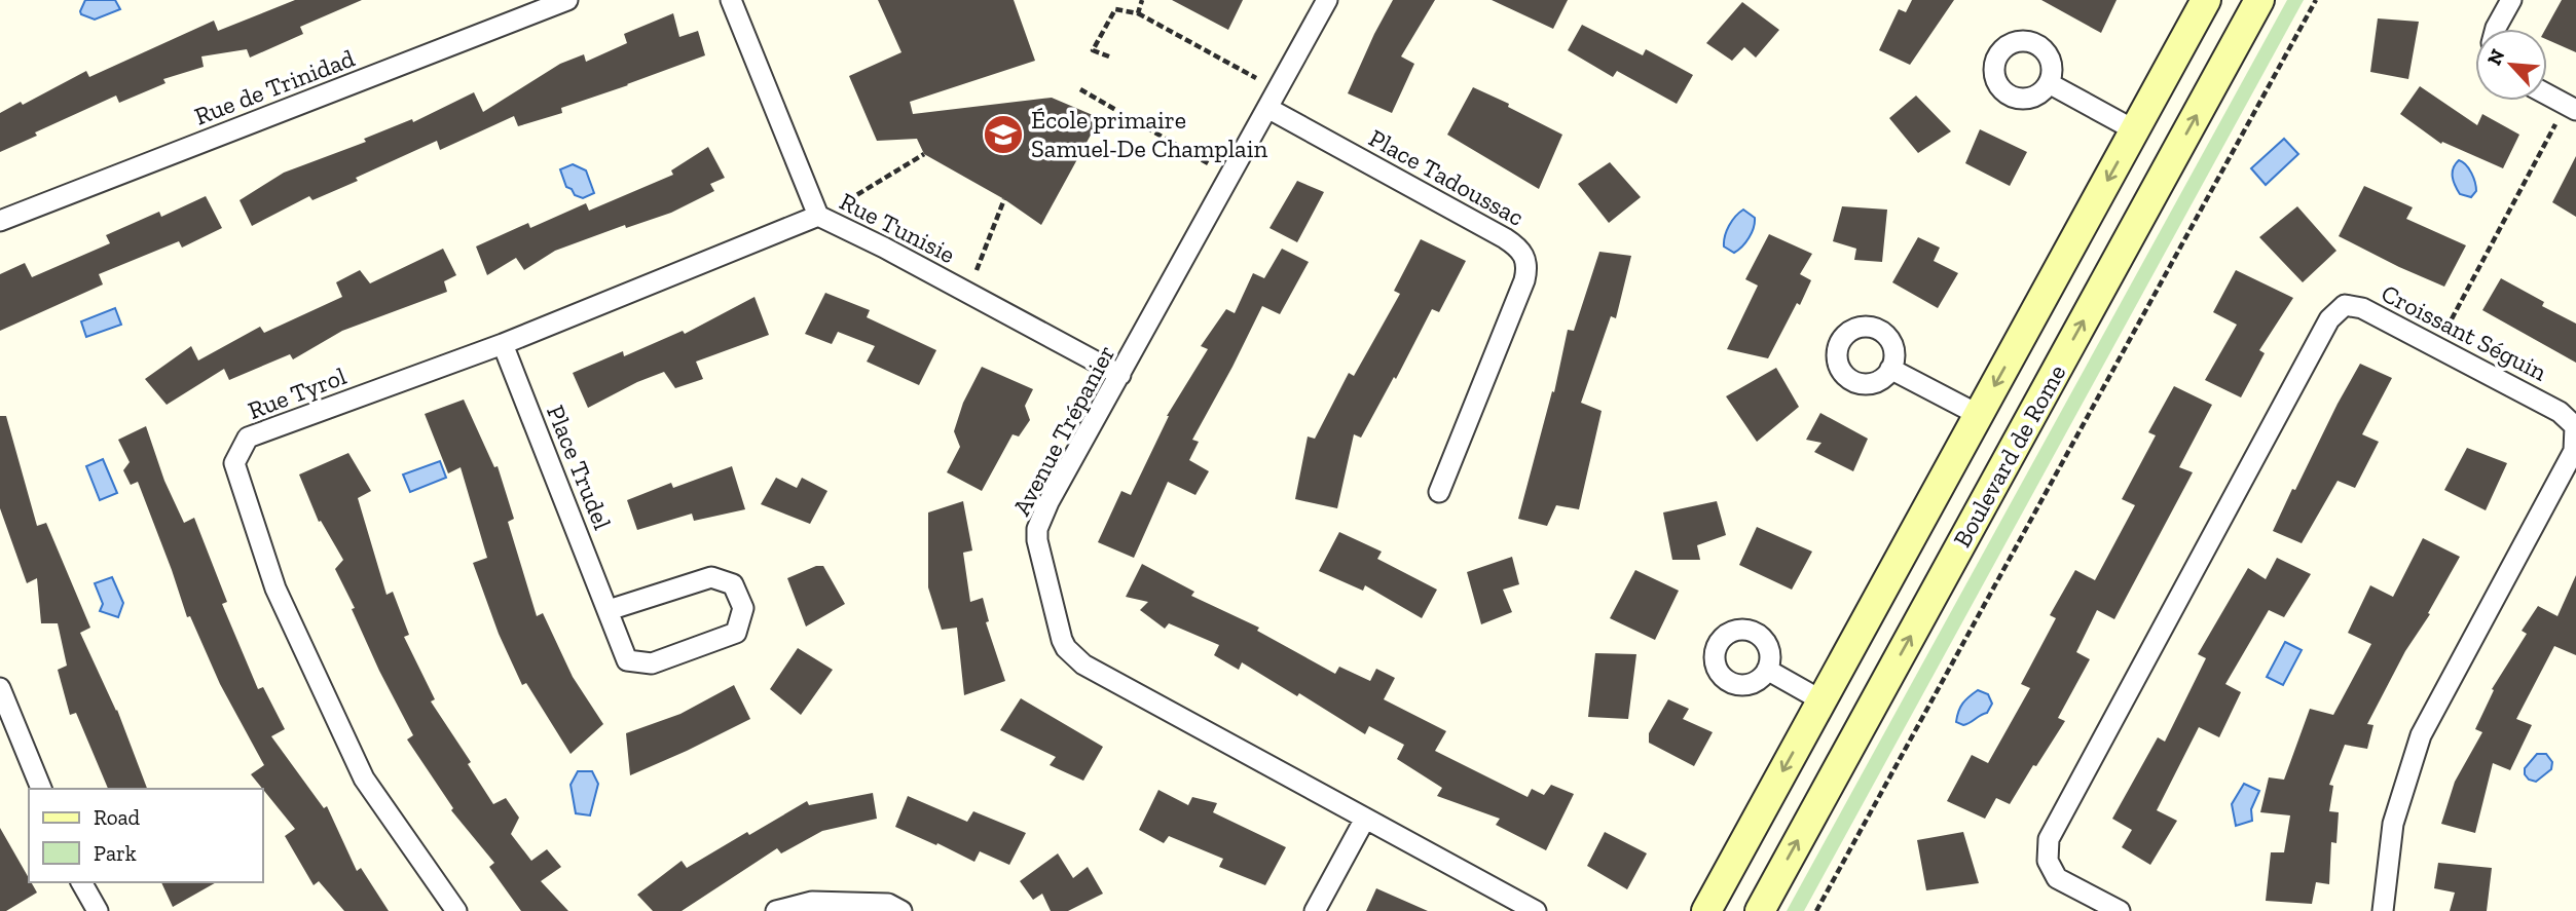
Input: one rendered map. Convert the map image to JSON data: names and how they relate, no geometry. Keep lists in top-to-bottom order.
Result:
{
  "streets": {
    "main road": ["Boulevard de Rome"],
    "street": [
      "Rue de Trinidad",
      "Place Tadoussac",
      "Rue Tunisie",
      "Croissant Séguin",
      "Rue Tyrol",
      "Avenue Trépanier",
      "Place Trudel"
    ]
  },
  "crossings": [
    ["Place Tadoussac", "Avenue Trépanier"],
    ["Rue Tunisie", "Rue Tyrol"],
    ["Rue Tunisie", "Avenue Trépanier"],
    ["Rue Tyrol", "Place Trudel"]
  ],
  "places": {
    "school or university": ["École primaire Samuel-De Champlain"]
  },
  "legend": ["Road", "Park"],
  "north": "top left"
}
